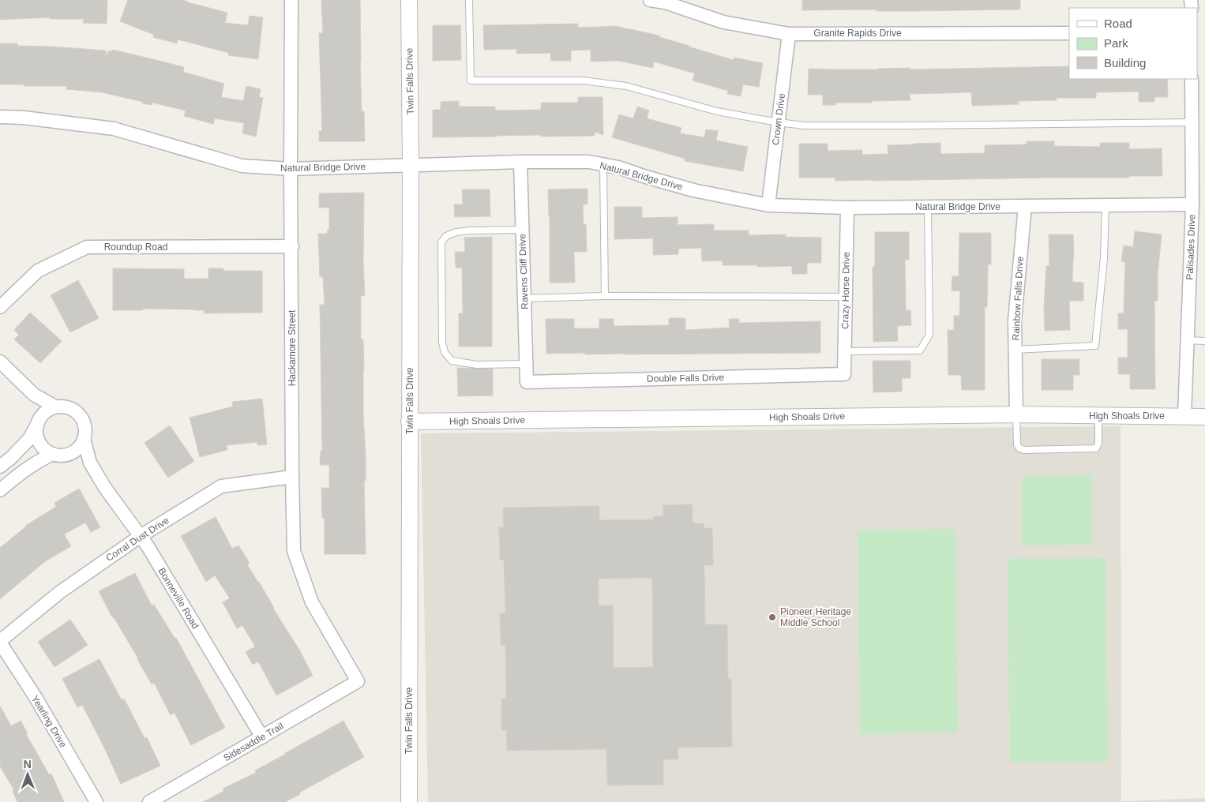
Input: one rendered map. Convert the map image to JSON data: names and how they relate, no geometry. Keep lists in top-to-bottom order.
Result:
{
  "streets": {
    "street": [
      "Granite Rapids Drive",
      "Twin Falls Drive",
      "Crown Drive",
      "Natural Bridge Drive",
      "Roundup Road",
      "Palisades Drive",
      "Ravens Cliff Drive",
      "Crazy Horse Drive",
      "Rainbow Falls Drive",
      "Hackamore Street",
      "Double Falls Drive",
      "High Shoals Drive",
      "Corral Dust Drive",
      "Bonneville Road",
      "Yearling Drive",
      "Sidesaddle Trail"
    ]
  },
  "crossings": [
    ["Granite Rapids Drive", "Crown Drive"],
    ["Twin Falls Drive", "Natural Bridge Drive"],
    ["Twin Falls Drive", "High Shoals Drive"],
    ["Crown Drive", "Natural Bridge Drive"],
    ["Natural Bridge Drive", "Palisades Drive"],
    ["Natural Bridge Drive", "Ravens Cliff Drive"],
    ["Natural Bridge Drive", "Crazy Horse Drive"],
    ["Natural Bridge Drive", "Rainbow Falls Drive"],
    ["Natural Bridge Drive", "Hackamore Street"],
    ["Roundup Road", "Hackamore Street"],
    ["Palisades Drive", "High Shoals Drive"],
    ["Ravens Cliff Drive", "Double Falls Drive"],
    ["Crazy Horse Drive", "Double Falls Drive"],
    ["Rainbow Falls Drive", "High Shoals Drive"],
    ["Hackamore Street", "Corral Dust Drive"],
    ["Hackamore Street", "Sidesaddle Trail"],
    ["Corral Dust Drive", "Bonneville Road"],
    ["Corral Dust Drive", "Yearling Drive"],
    ["Bonneville Road", "Sidesaddle Trail"]
  ],
  "places": ["Pioneer Heritage Middle School"],
  "legend": ["Road", "Park", "Building"],
  "north": "top"
}
